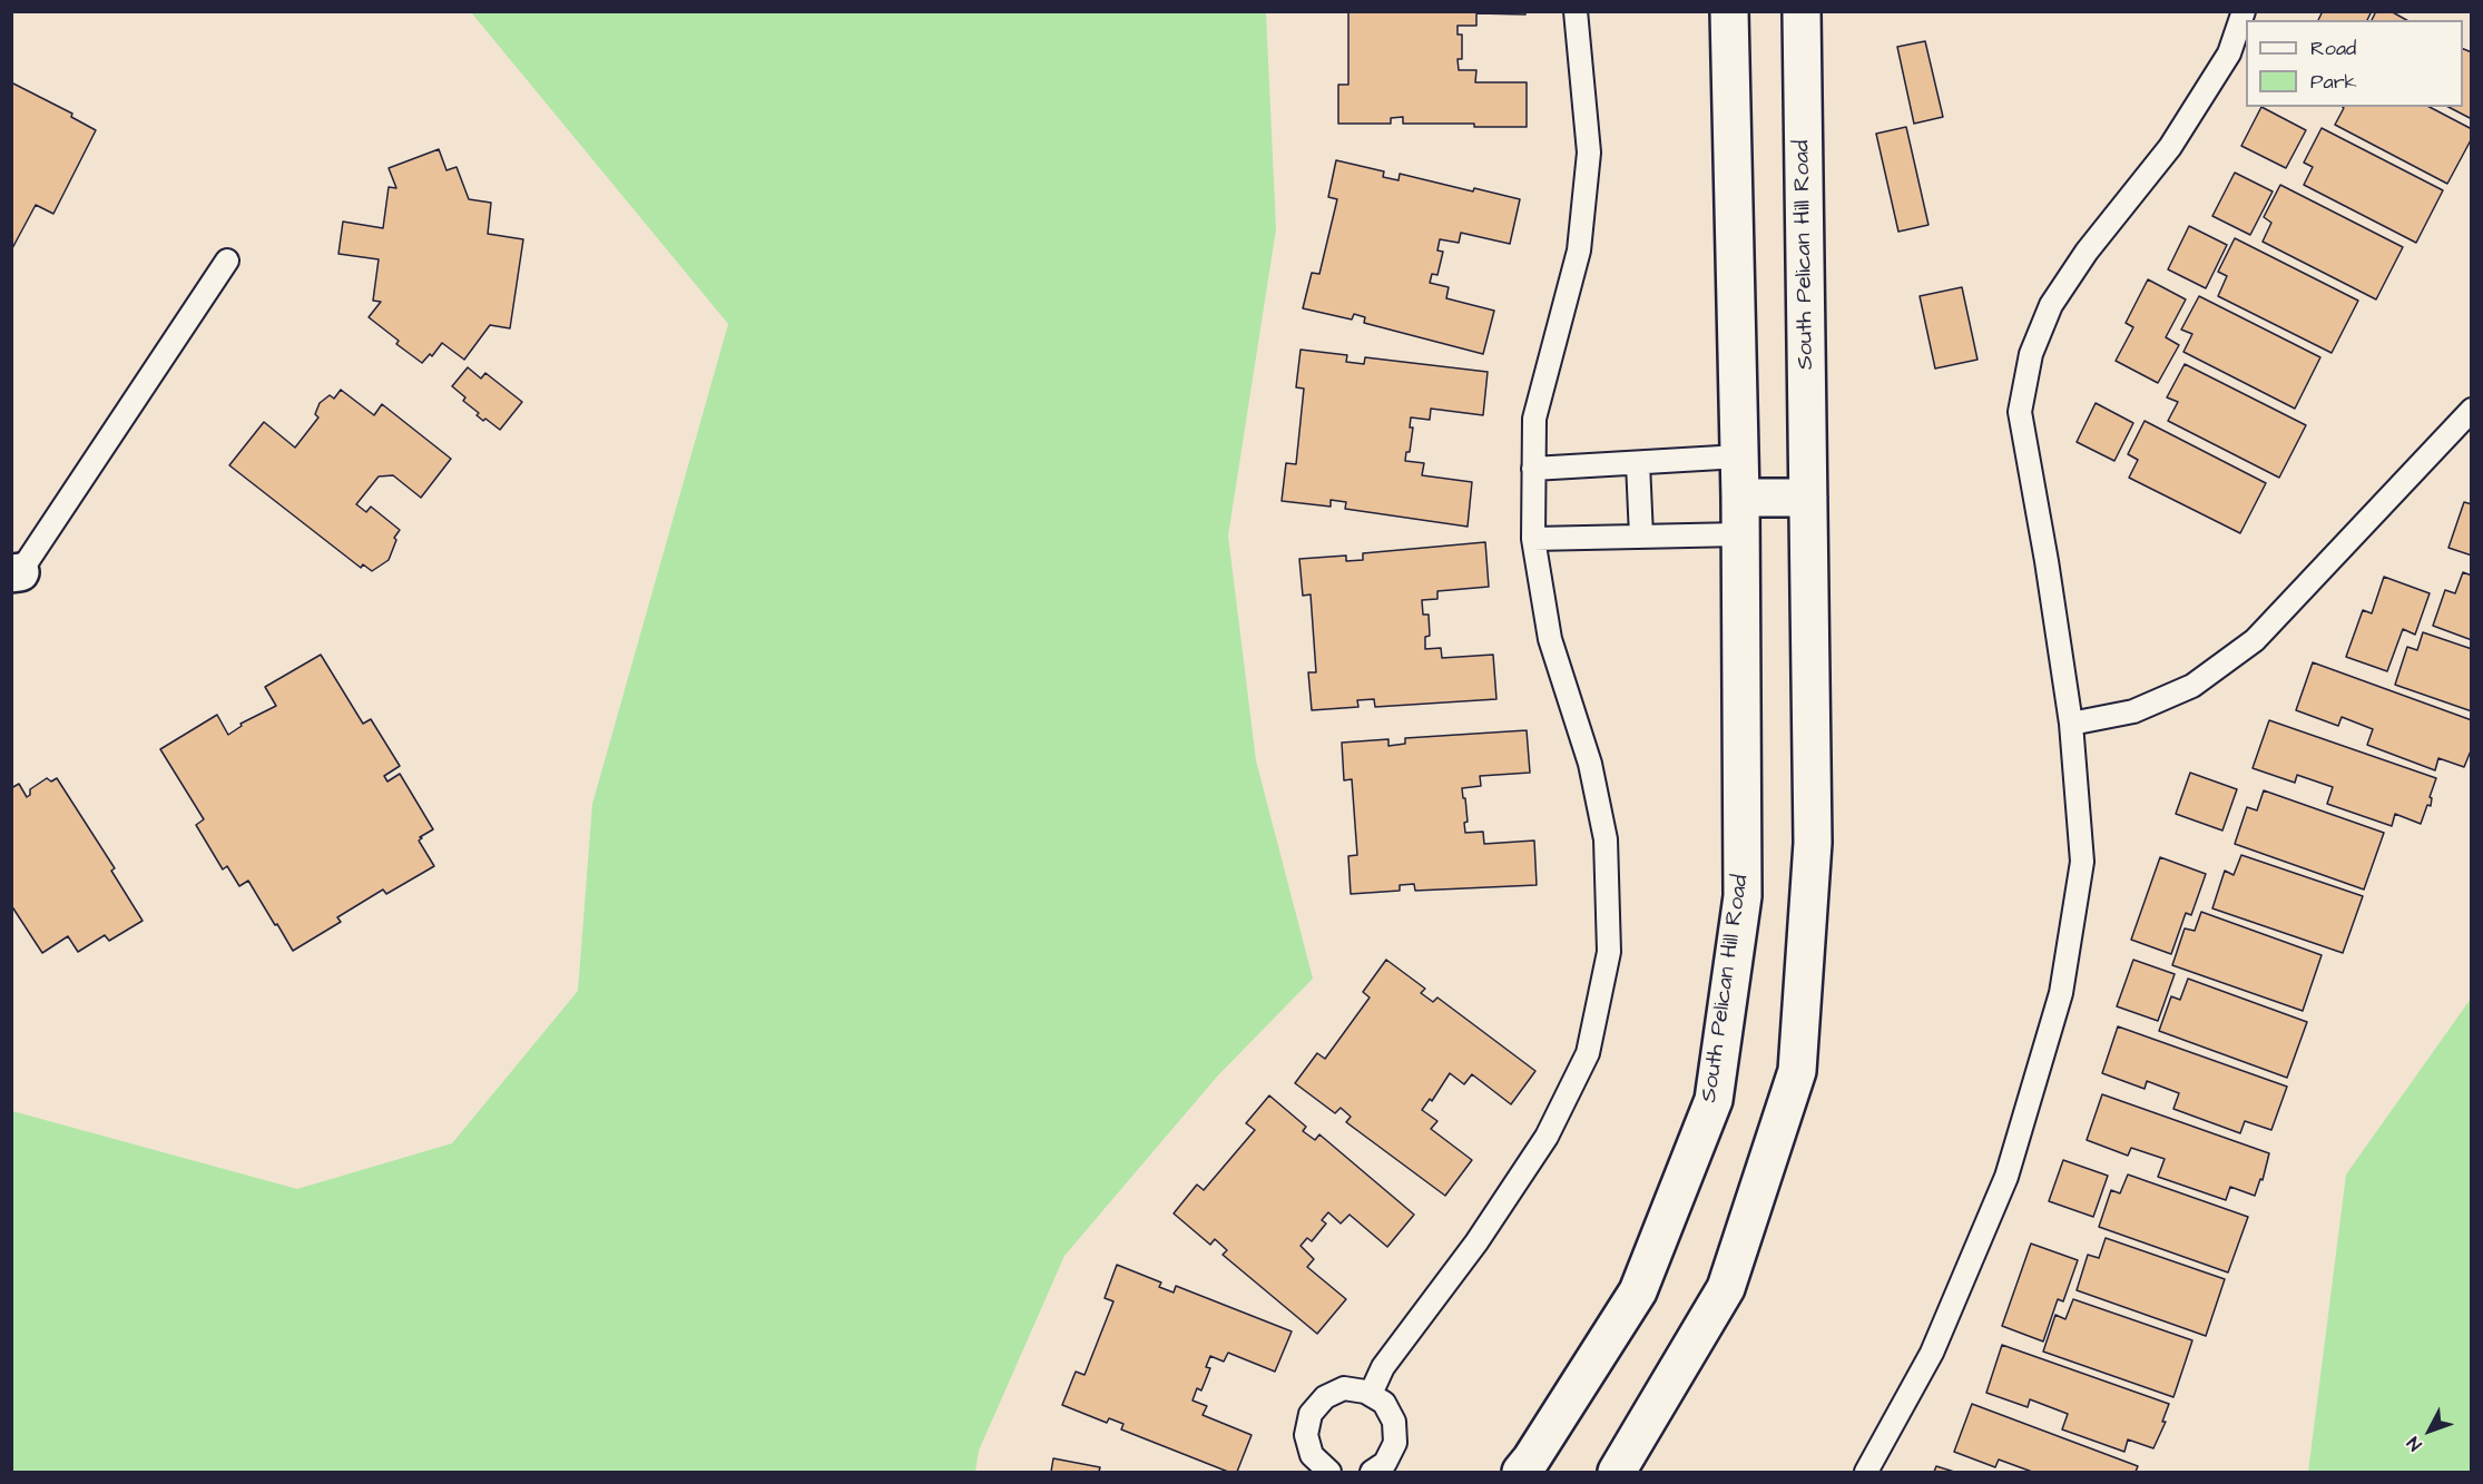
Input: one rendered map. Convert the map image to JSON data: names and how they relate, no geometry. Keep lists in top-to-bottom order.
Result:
{
  "streets": {
    "street": ["South Pelican Hill Road"]
  },
  "legend": ["Road", "Park"],
  "north": "bottom left"
}
